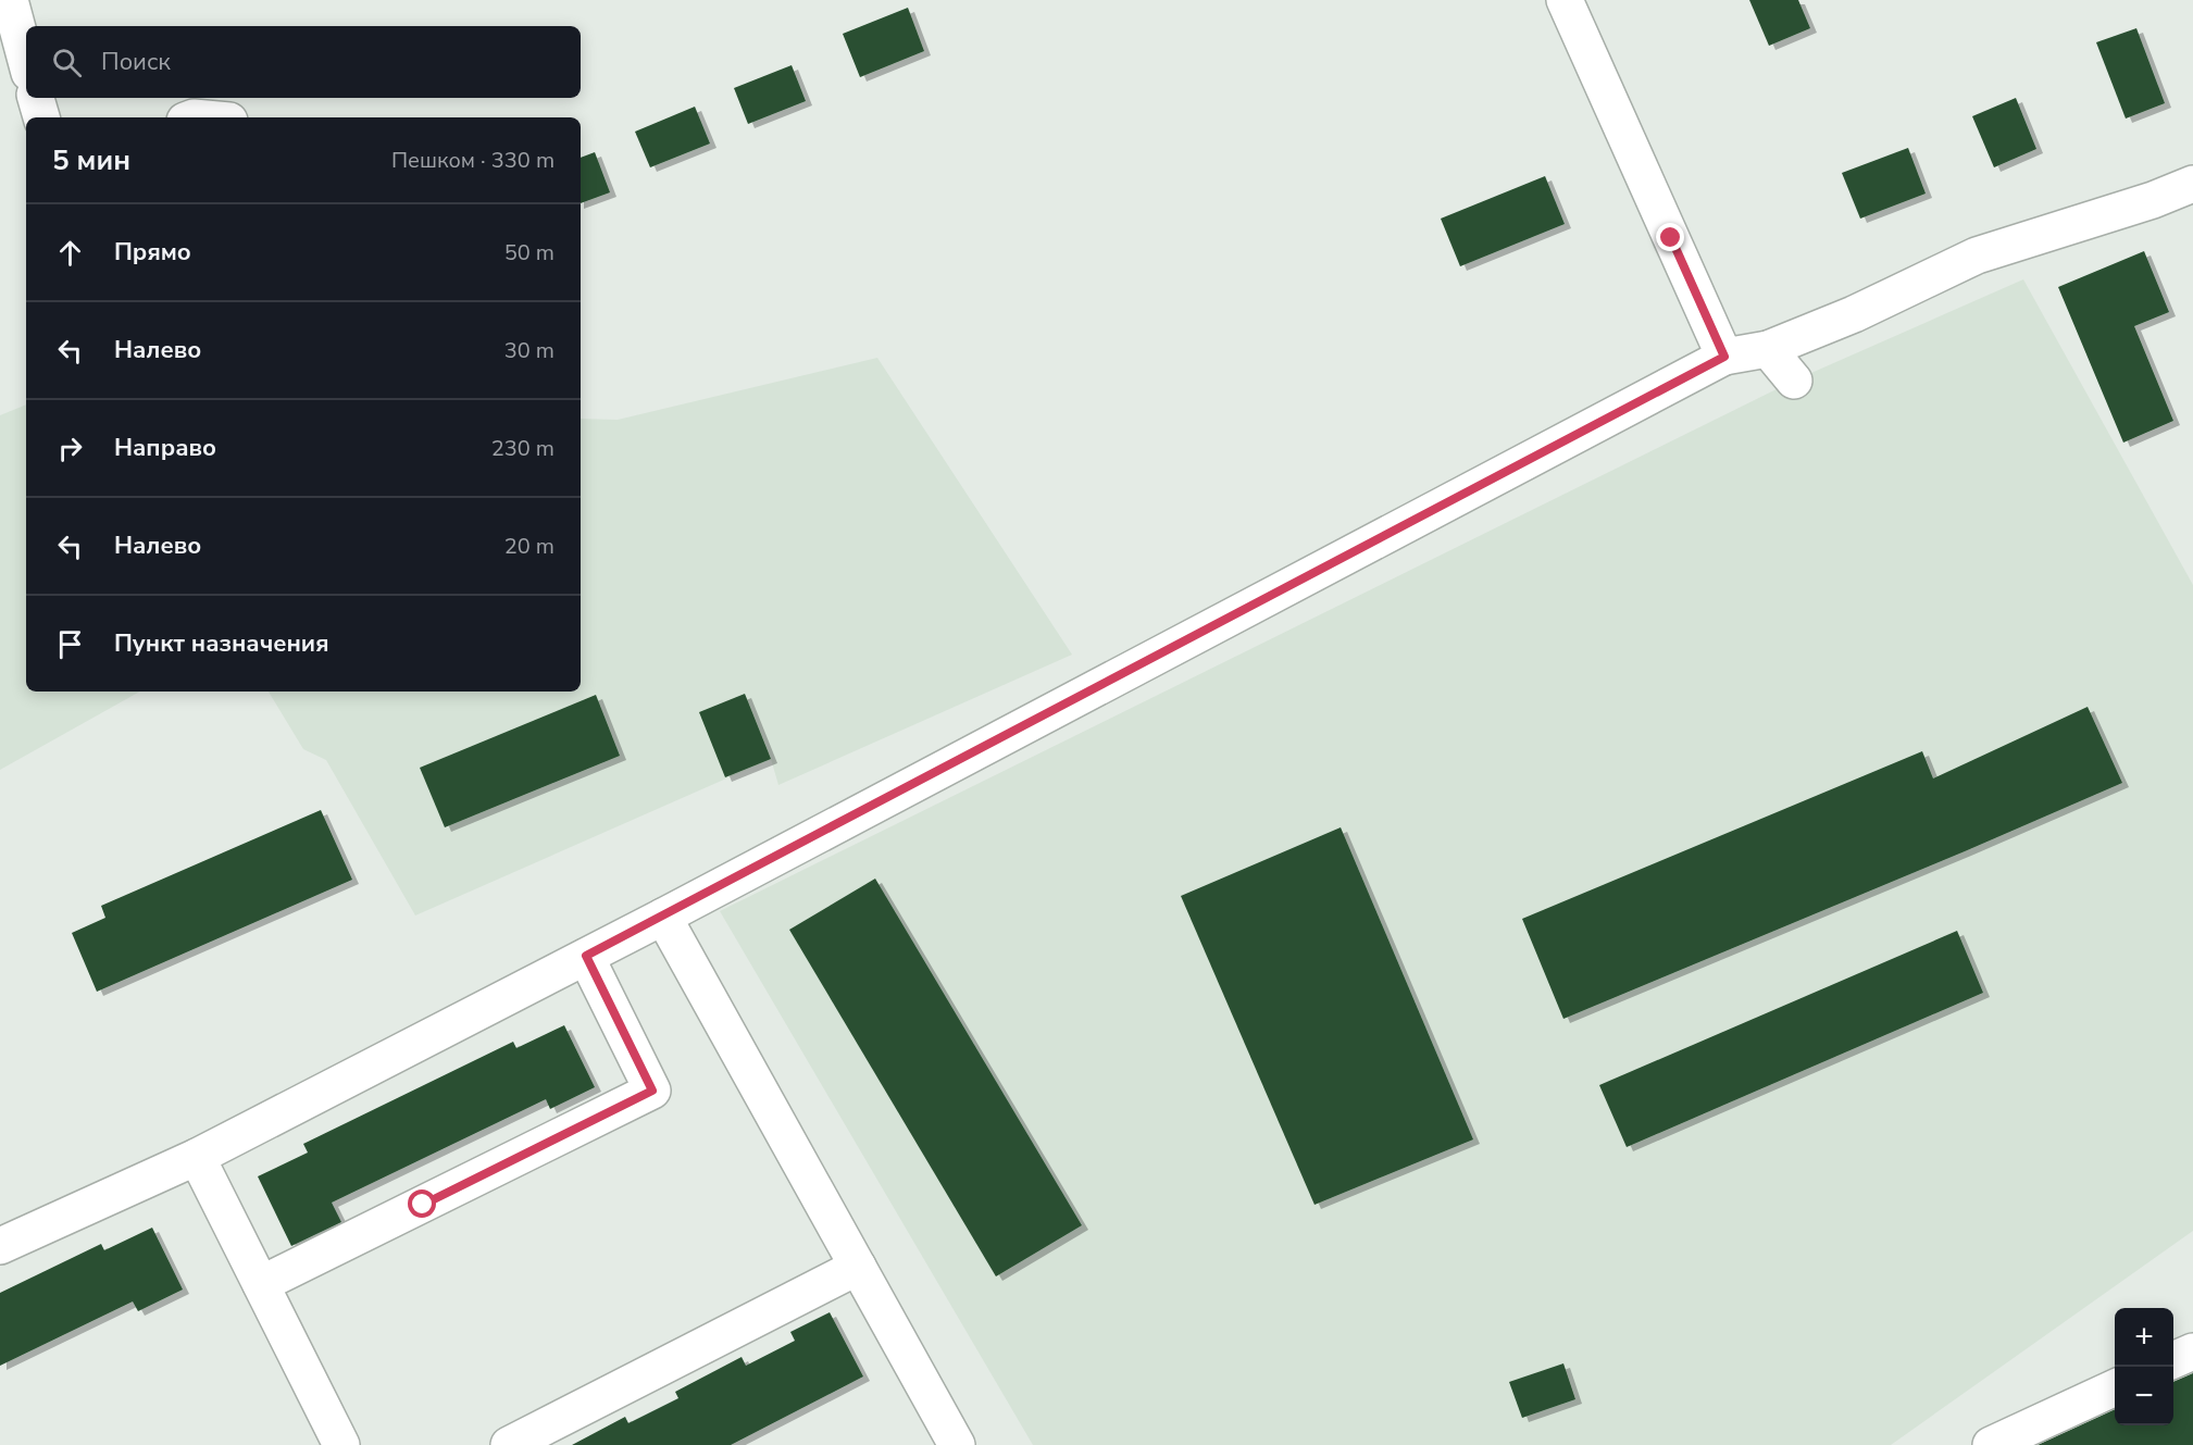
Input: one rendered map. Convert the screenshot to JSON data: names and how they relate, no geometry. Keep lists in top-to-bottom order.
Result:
{
  "page": {
    "search": "Поиск",
    "heading": ["5 мин", "Пешком · 330 m"],
    "list": [
      ["Прямо", "50 m"],
      ["Налево", "30 m"],
      ["Направо", "230 m"],
      ["Налево", "20 m"],
      "Пункт назначения"
    ],
    "map_buttons": ["+", "−"]
  }
}
